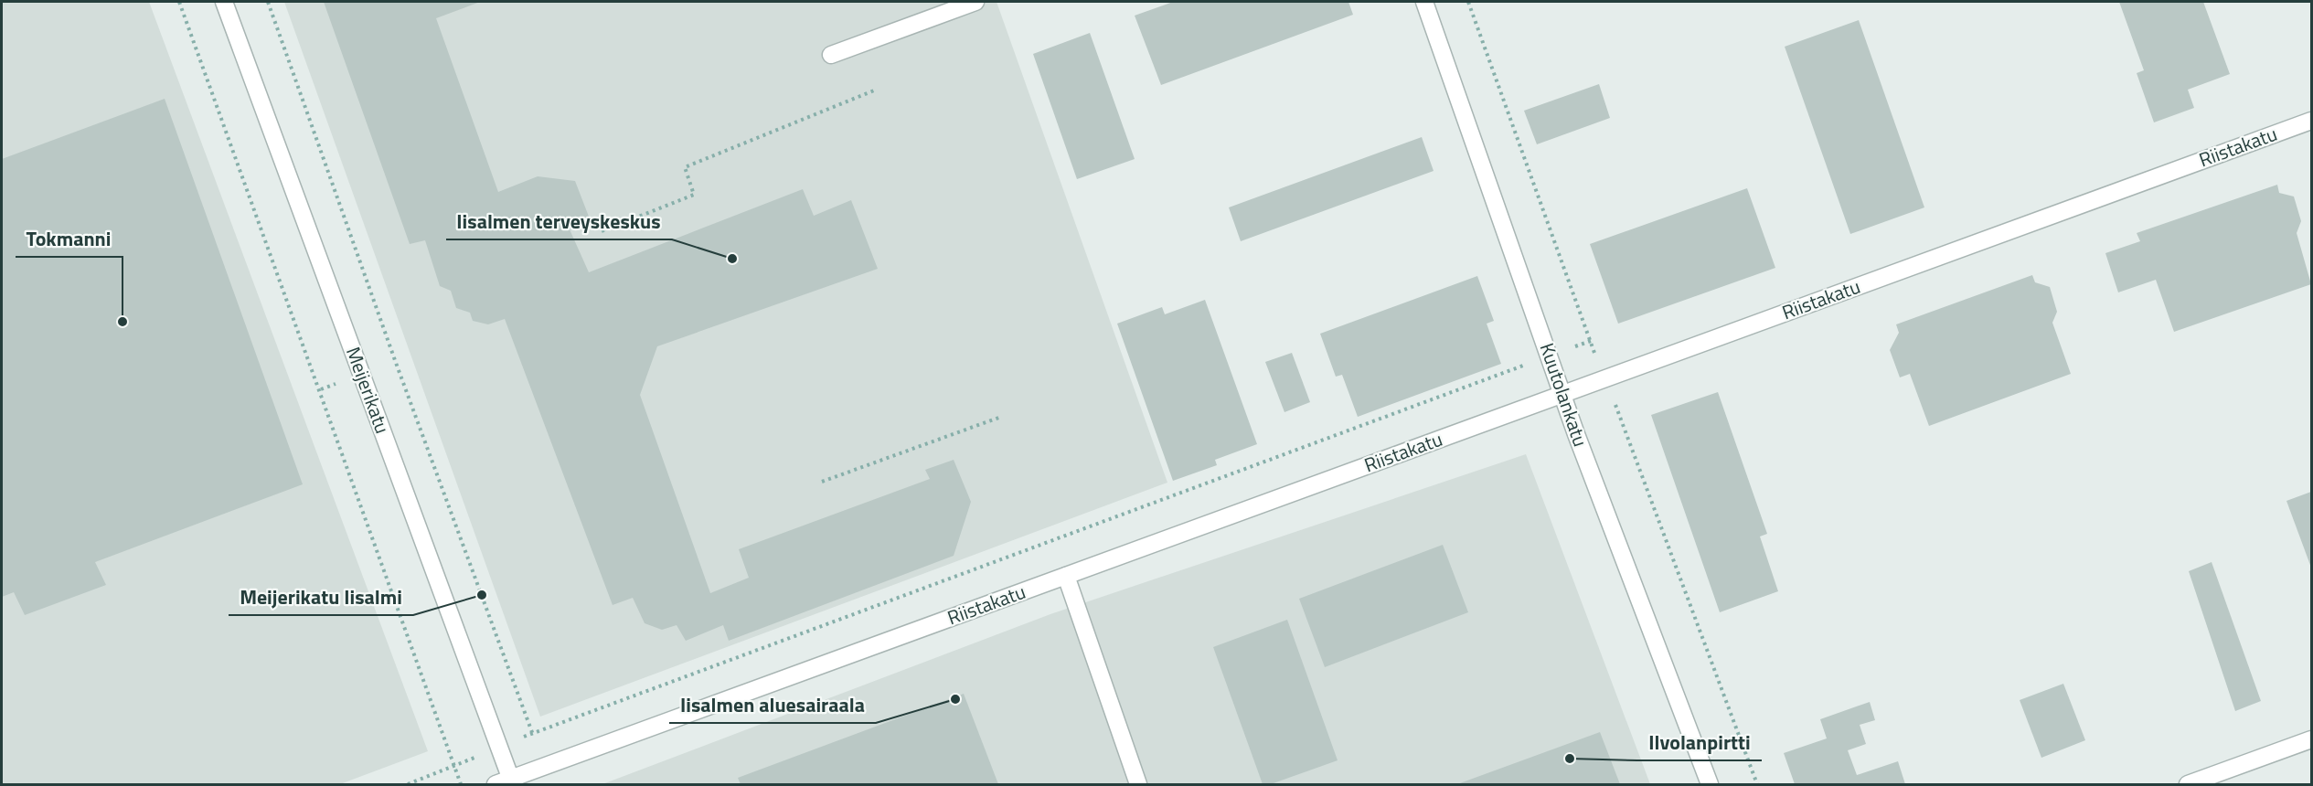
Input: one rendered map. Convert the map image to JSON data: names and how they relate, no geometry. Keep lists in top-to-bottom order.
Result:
{
  "streets": {
    "street": ["Riistakatu", "Meijerikatu", "Kuutolankatu"]
  },
  "crossings": [
    ["Riistakatu", "Meijerikatu"],
    ["Riistakatu", "Kuutolankatu"]
  ],
  "places": [
    "Iisalmen terveyskeskus",
    "Tokmanni",
    "Meijerikatu Iisalmi",
    "Iisalmen aluesairaala",
    "Ilvolanpirtti"
  ]
}
